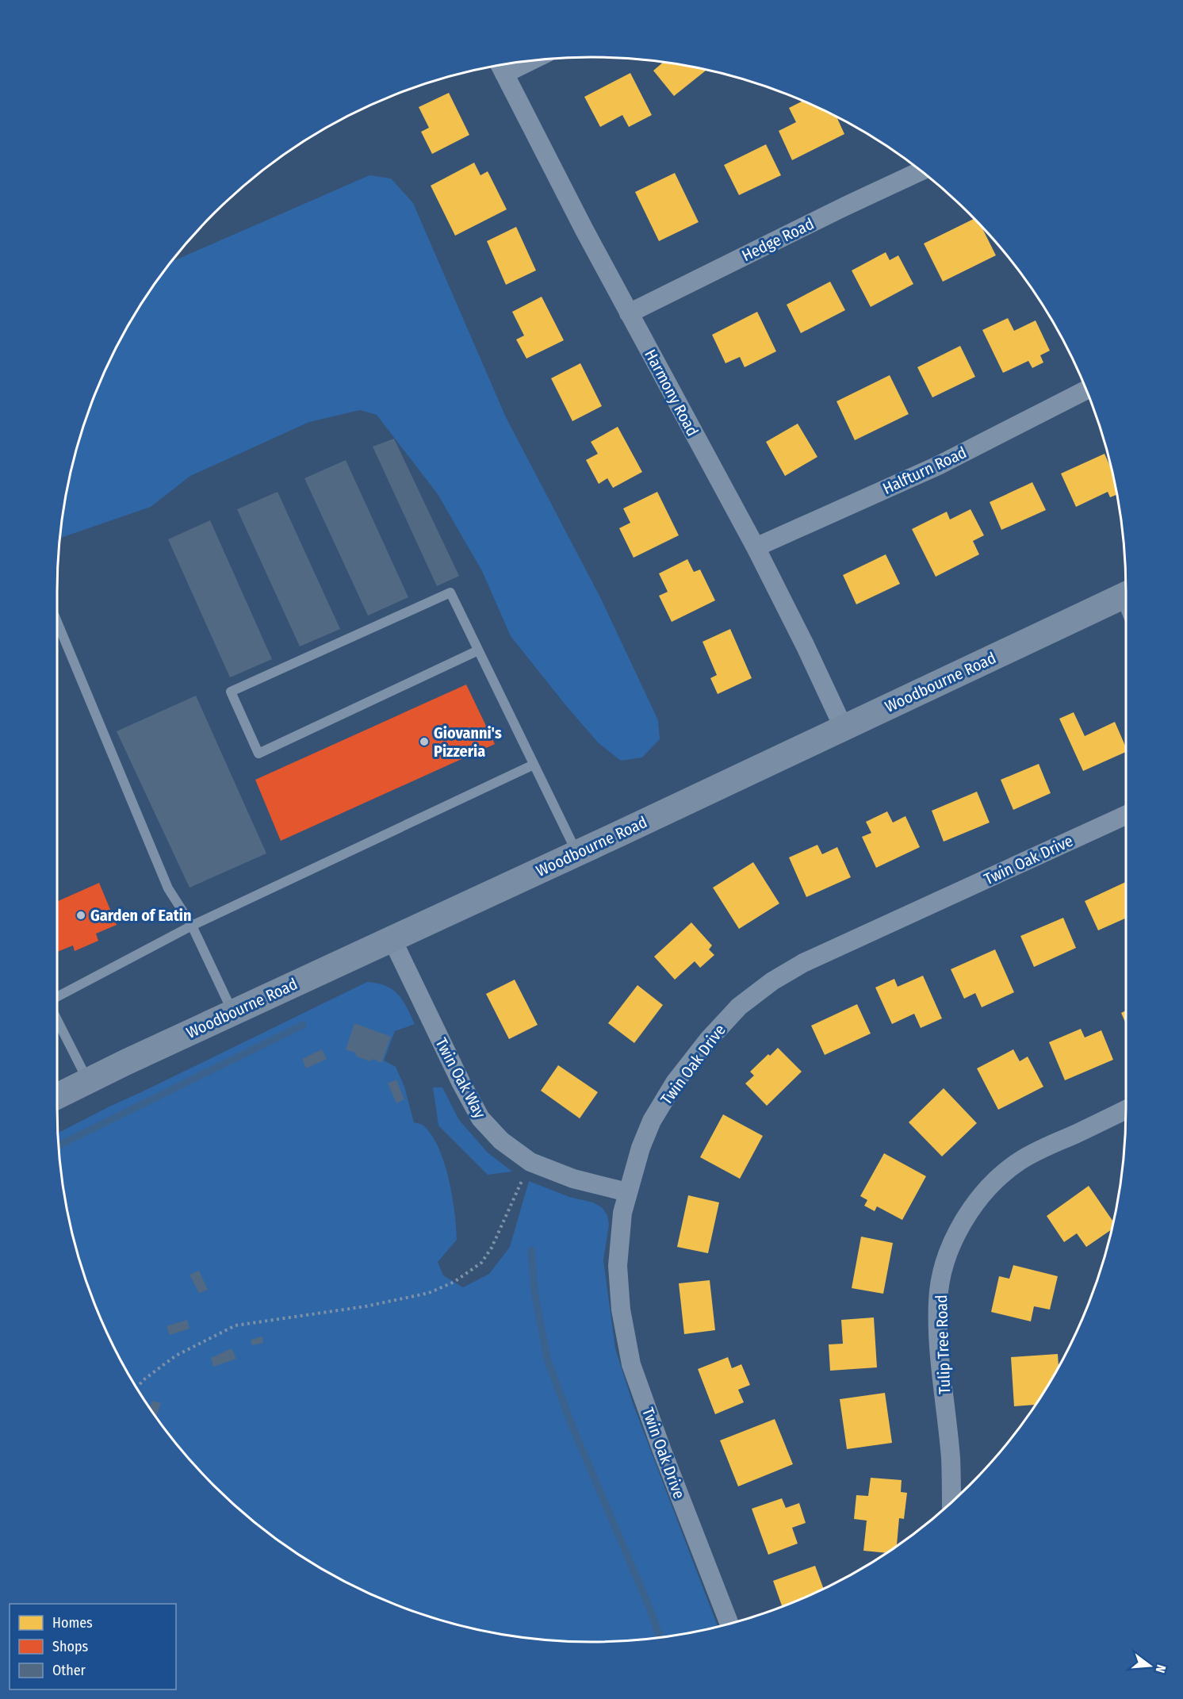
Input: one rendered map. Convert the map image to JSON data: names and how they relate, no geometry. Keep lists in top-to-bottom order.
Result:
{
  "streets": {
    "main road": ["Woodbourne Road"],
    "street": [
      "Hedge Road",
      "Harmony Road",
      "Halfturn Road",
      "Twin Oak Drive",
      "Twin Oak Way",
      "Tulip Tree Road"
    ]
  },
  "crossings": [
    ["Hedge Road", "Harmony Road"],
    ["Harmony Road", "Halfturn Road"],
    ["Harmony Road", "Woodbourne Road"],
    ["Woodbourne Road", "Twin Oak Way"],
    ["Twin Oak Drive", "Twin Oak Way"]
  ],
  "places": ["Giovanni's Pizzeria", "Garden of Eatin"],
  "legend": ["Homes", "Shops", "Other"],
  "north": "right"
}
